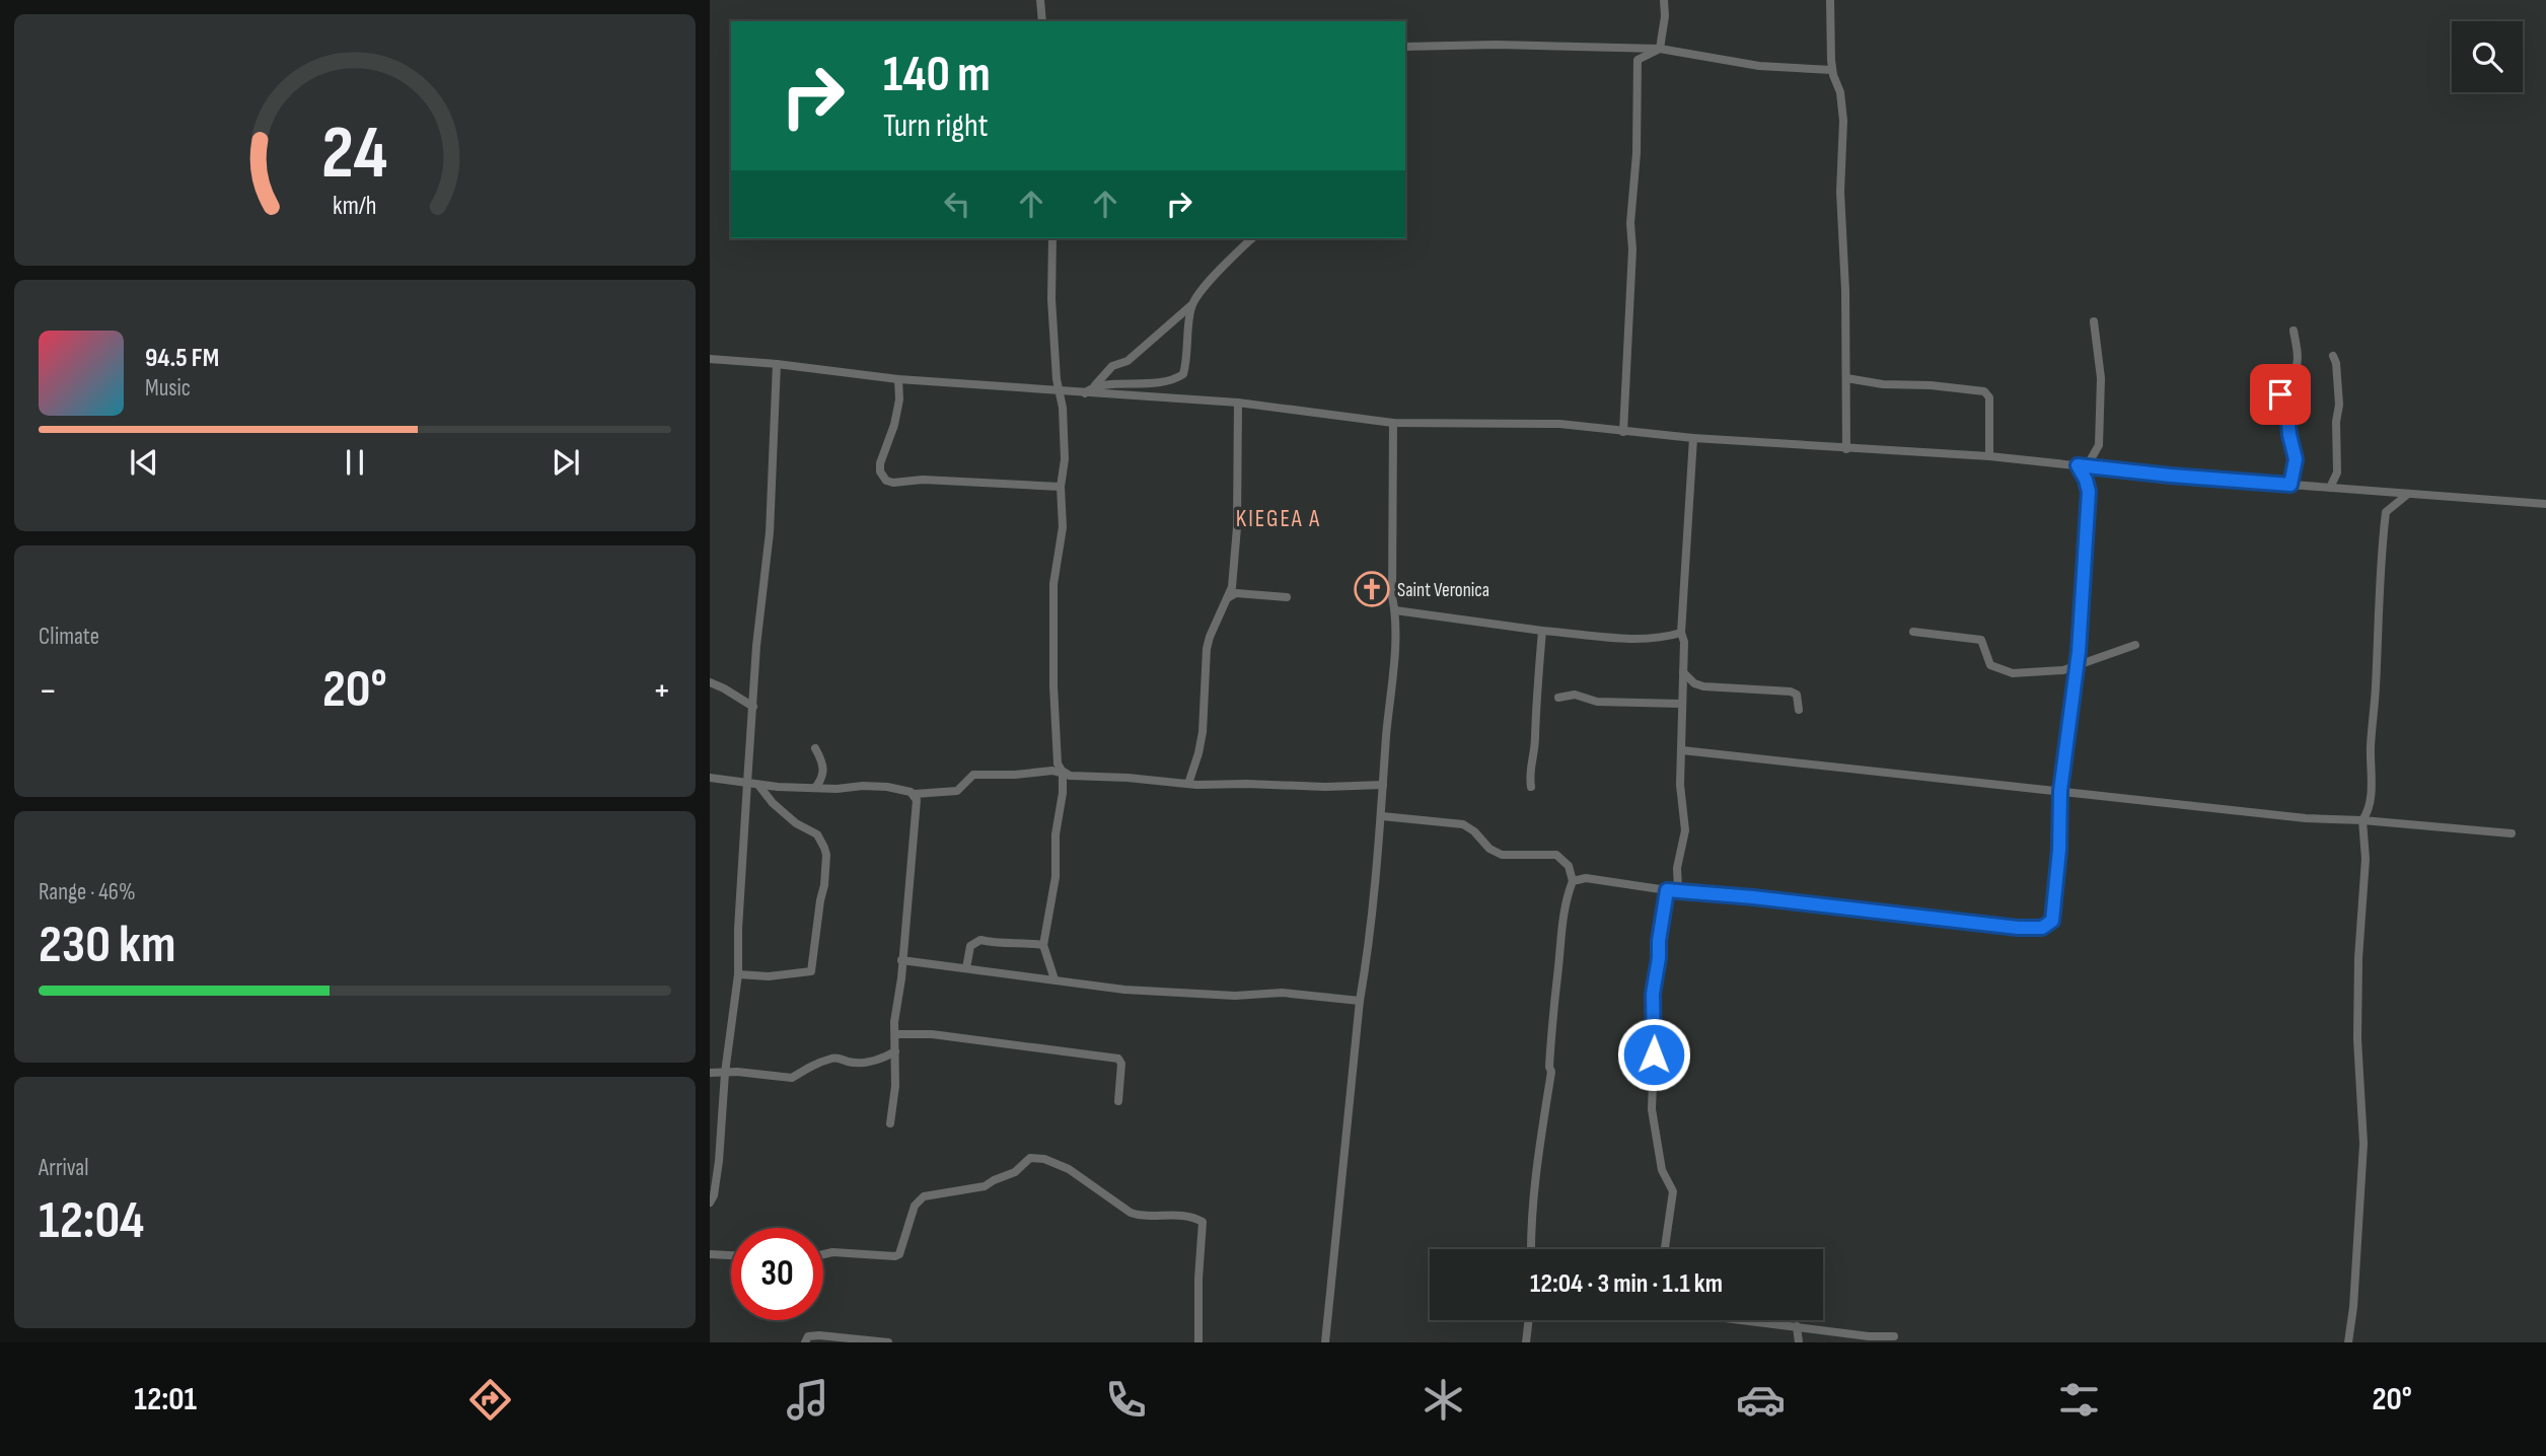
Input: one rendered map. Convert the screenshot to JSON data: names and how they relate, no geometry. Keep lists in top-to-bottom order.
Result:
{
  "districts": ["KIEGEA A"],
  "places": {
    "church": ["Saint Veronica"]
  },
  "page": {
    "turn": ["140 m", "Turn right"],
    "song": ["94.5 FM", "Music"],
    "tile": [
      "Climate",
      ["Range · 46%", "230 km"],
      ["Arrival", "12:04"]
    ],
    "heat": ["−", "20°", "+"],
    "limit": "30",
    "trip": "12:04 · 3 min · 1.1 km",
    "tabs": ["12:01", "20°"],
    "gauge": ["24", "km/h"]
  }
}
